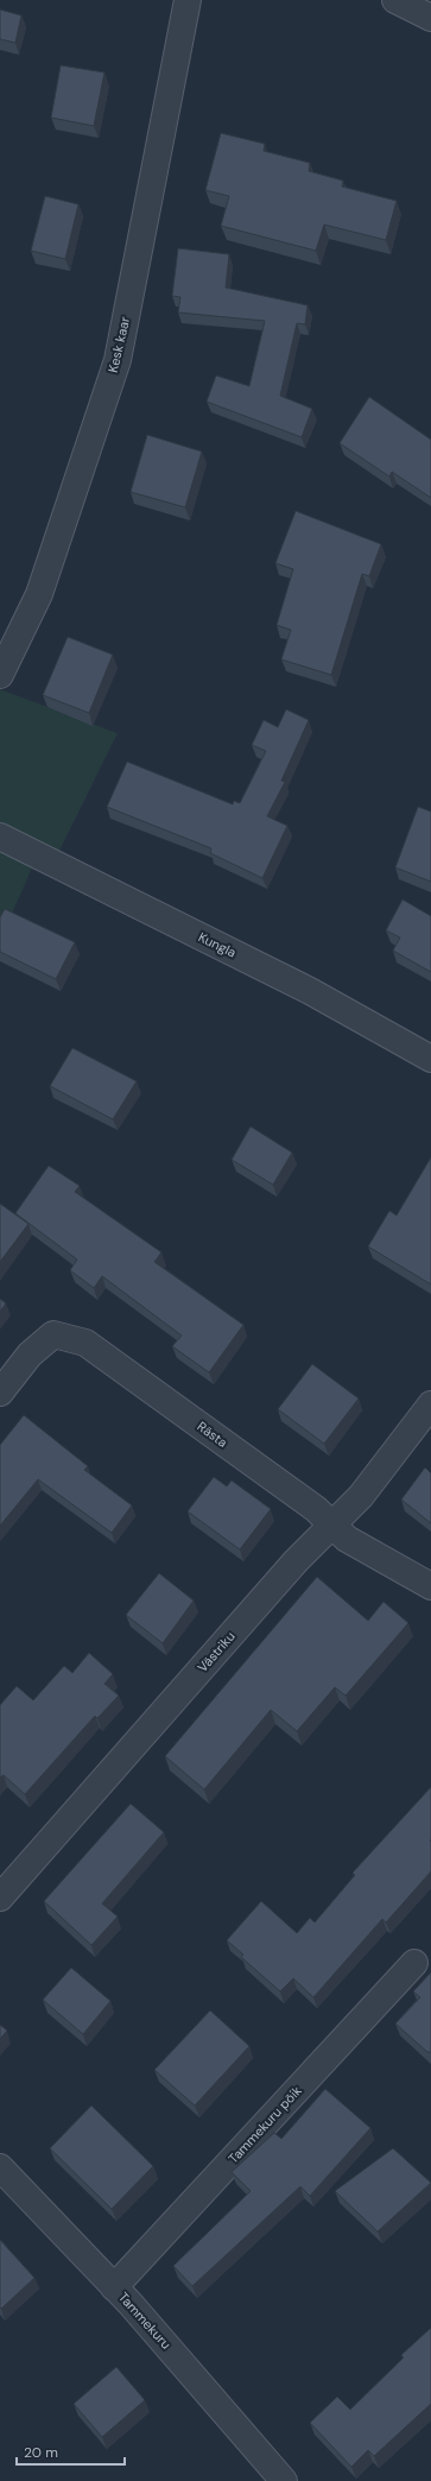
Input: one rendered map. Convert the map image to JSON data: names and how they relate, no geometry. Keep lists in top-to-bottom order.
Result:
{
  "streets": {
    "street": [
      "Kesk kaar",
      "Kungla",
      "Rästa",
      "Västriku",
      "Tammekuru põik",
      "Tammekuru"
    ]
  },
  "crossings": [
    ["Rästa", "Västriku"],
    ["Tammekuru põik", "Tammekuru"]
  ],
  "scale_bar": "20 m"
}
